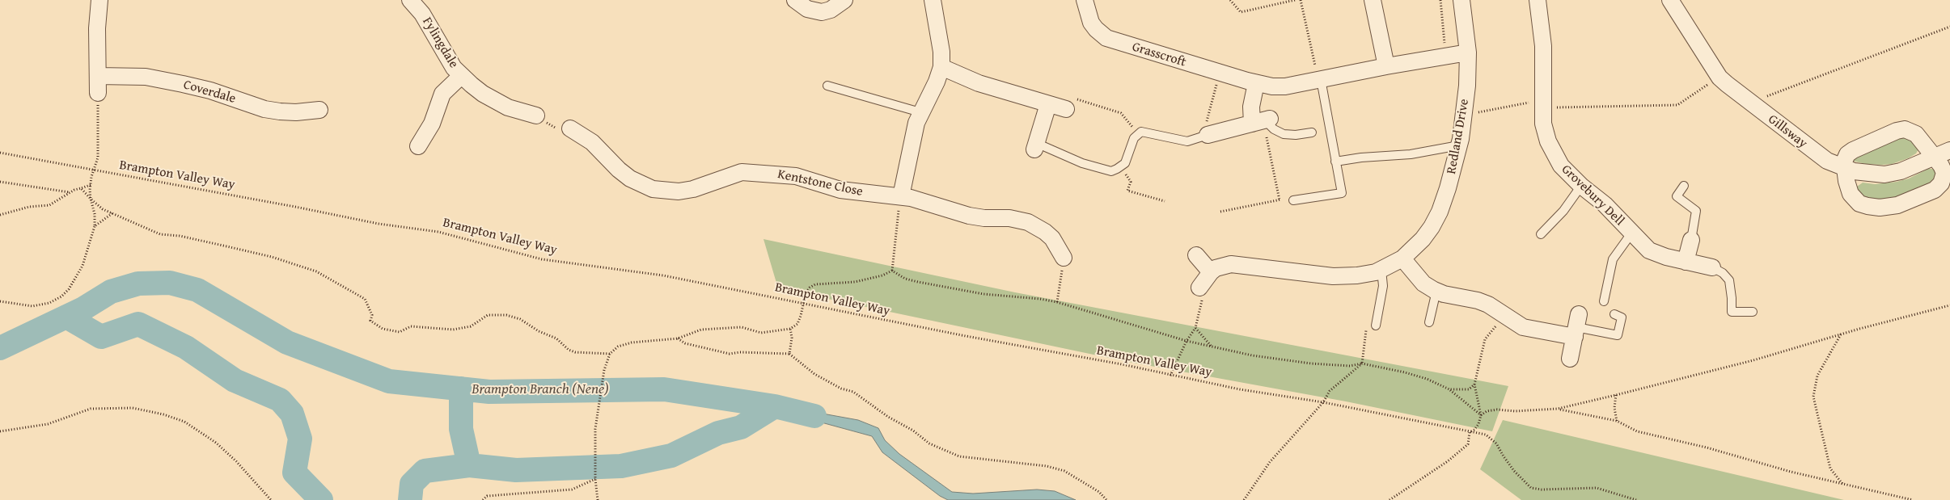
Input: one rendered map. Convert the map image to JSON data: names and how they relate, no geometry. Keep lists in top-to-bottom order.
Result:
{
  "streets": {
    "street": [
      "Fylingdale",
      "Grasscroft",
      "Coverdale",
      "Gillsway",
      "Redland Drive",
      "Kentstone Close",
      "Grovebury Dell"
    ],
    "path": ["Brampton Valley Way"]
  },
  "crossings": [
    ["Grasscroft", "Redland Drive"]
  ],
  "water": ["Brampton Branch (Nene)"]
}
